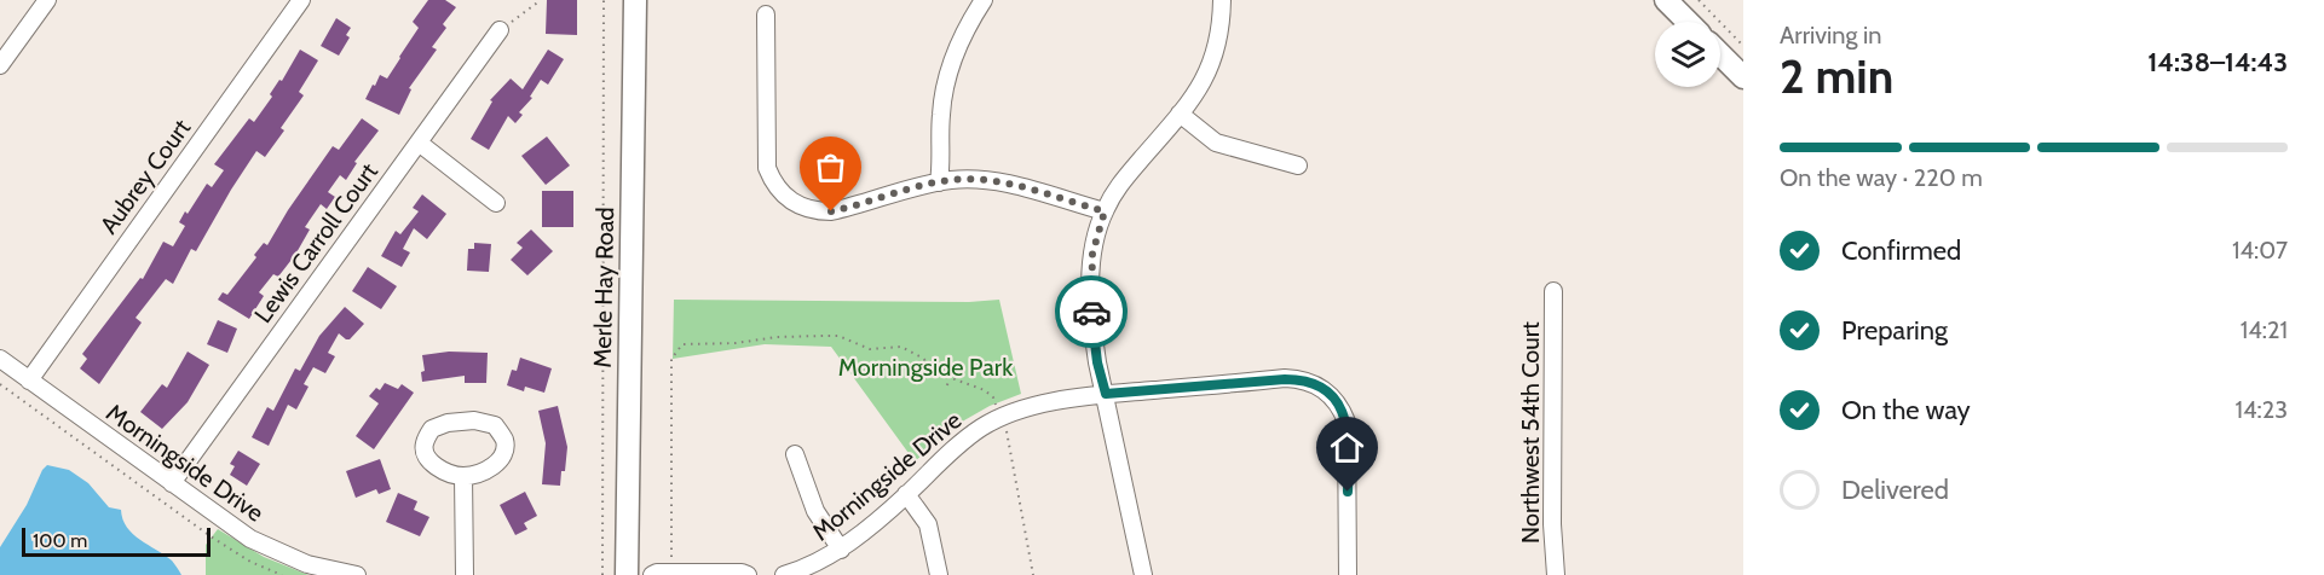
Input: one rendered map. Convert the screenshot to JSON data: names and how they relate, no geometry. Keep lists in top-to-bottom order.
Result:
{
  "streets": {
    "main road": ["Merle Hay Road"],
    "street": [
      "Aubrey Court",
      "Lewis Carroll Court",
      "Northwest 54th Court",
      "Morningside Drive"
    ]
  },
  "crossings": [
    ["Aubrey Court", "Morningside Drive"],
    ["Lewis Carroll Court", "Morningside Drive"]
  ],
  "parks": ["Morningside Park"],
  "scale_bar": "100 m",
  "page": {
    "heading": ["2 min", "Arriving in", "14:38–14:43"],
    "bar": "On the way · 220 m",
    "list": [
      ["Confirmed", "14:07"],
      ["Preparing", "14:21"],
      ["On the way", "14:23"],
      "Delivered"
    ],
    "scale": "100 m"
  }
}
